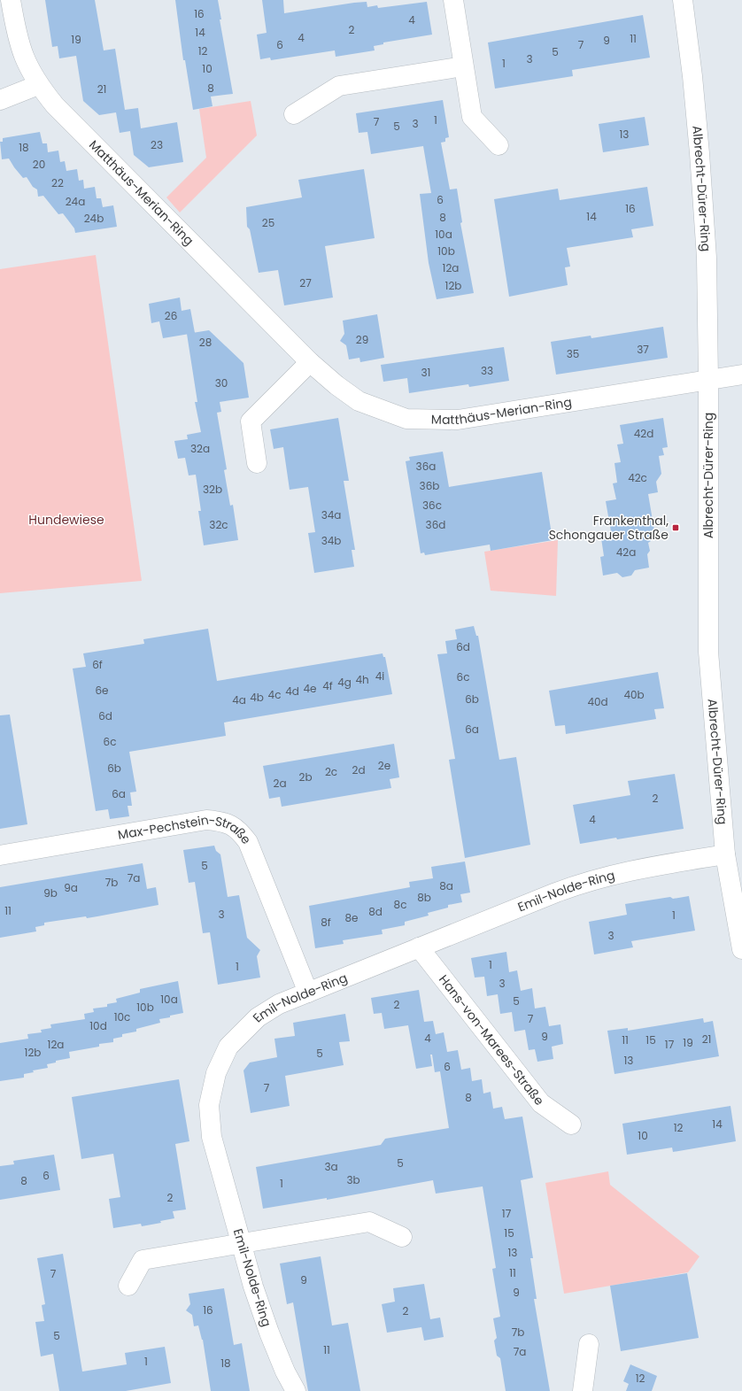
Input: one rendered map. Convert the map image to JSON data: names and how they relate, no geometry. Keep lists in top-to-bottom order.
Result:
{
  "streets": {
    "street": [
      "Albrecht-Dürer-Ring",
      "Matthäus-Merian-Ring",
      "Max-Pechstein-Straße",
      "Emil-Nolde-Ring",
      "Hans-von-Marees-Straße"
    ]
  },
  "crossings": [
    ["Albrecht-Dürer-Ring", "Matthäus-Merian-Ring"],
    ["Albrecht-Dürer-Ring", "Emil-Nolde-Ring"],
    ["Max-Pechstein-Straße", "Emil-Nolde-Ring"],
    ["Emil-Nolde-Ring", "Hans-von-Marees-Straße"]
  ],
  "parks": ["Hundewiese"],
  "places": {
    "transit": ["Frankenthal, Schongauer Straße"]
  },
  "house_numbers": [
    "16",
    "4",
    "2",
    "14",
    "4",
    "11",
    "19",
    "9",
    "6",
    "7",
    "12",
    "5",
    "3",
    "1",
    "10",
    "8",
    "21",
    "1",
    "7",
    "3",
    "5",
    "13",
    "23",
    "18",
    "20",
    "22",
    "6",
    "24a",
    "16",
    "14",
    "8",
    "24b",
    "25",
    "10a",
    "10b",
    "12a",
    "27",
    "12b",
    "26",
    "29",
    "28",
    "37",
    "35",
    "33",
    "31",
    "30",
    "42d",
    "32a",
    "36a",
    "42c",
    "36b",
    "32b",
    "36c",
    "34a",
    "32c",
    "36d",
    "34b",
    "42a",
    "6d",
    "6f",
    "4i",
    "6c",
    "4h",
    "4g",
    "4f",
    "4e",
    "6e",
    "4d",
    "4c",
    "40b",
    "4b",
    "6b",
    "4a",
    "40d",
    "6d",
    "6a",
    "6c",
    "2e",
    "6b",
    "2d",
    "2c",
    "2b",
    "2a",
    "6a",
    "2",
    "4",
    "5",
    "7a",
    "7b",
    "8a",
    "9a",
    "9b",
    "8b",
    "8c",
    "11",
    "8d",
    "3",
    "1",
    "8e",
    "8f",
    "3",
    "1",
    "1",
    "3",
    "10a",
    "5",
    "2",
    "10b",
    "10c",
    "7",
    "10d",
    "9",
    "4",
    "21",
    "11",
    "15",
    "19",
    "12a",
    "17",
    "12b",
    "5",
    "13",
    "6",
    "7",
    "8",
    "14",
    "12",
    "10",
    "5",
    "3a",
    "6",
    "3b",
    "8",
    "1",
    "2",
    "17",
    "15",
    "13",
    "11",
    "7",
    "9",
    "9",
    "16",
    "2",
    "7b",
    "5",
    "11",
    "7a",
    "1",
    "18",
    "12"
  ]
}
